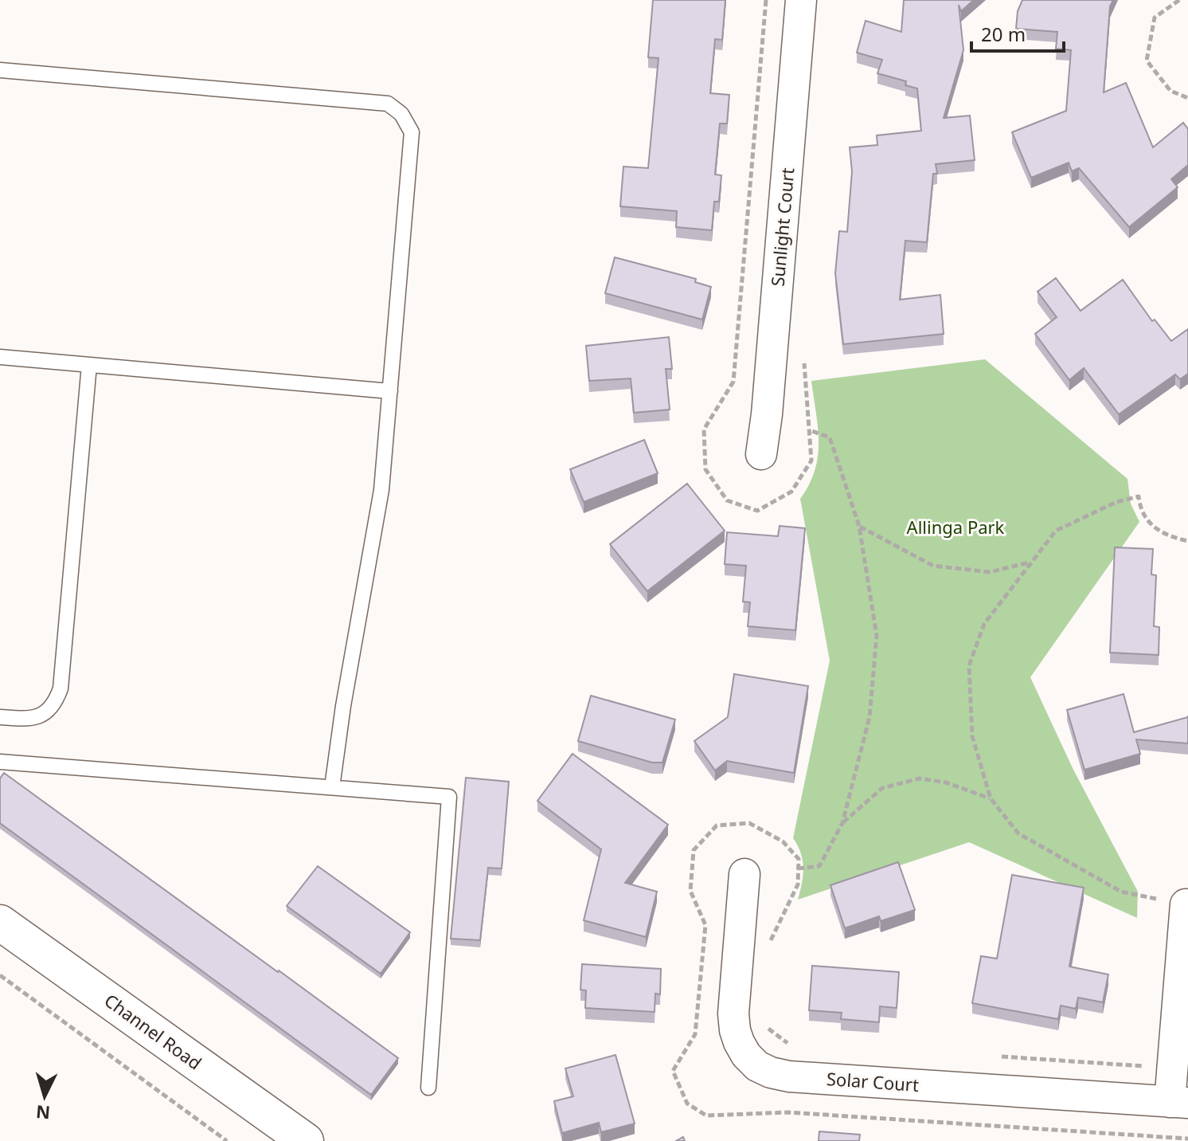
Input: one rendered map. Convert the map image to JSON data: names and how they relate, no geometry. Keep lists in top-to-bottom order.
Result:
{
  "streets": {
    "street": ["Sunlight Court", "Channel Road", "Solar Court"]
  },
  "parks": ["Allinga Park"],
  "scale_bar": "20 m",
  "north": "bottom"
}
